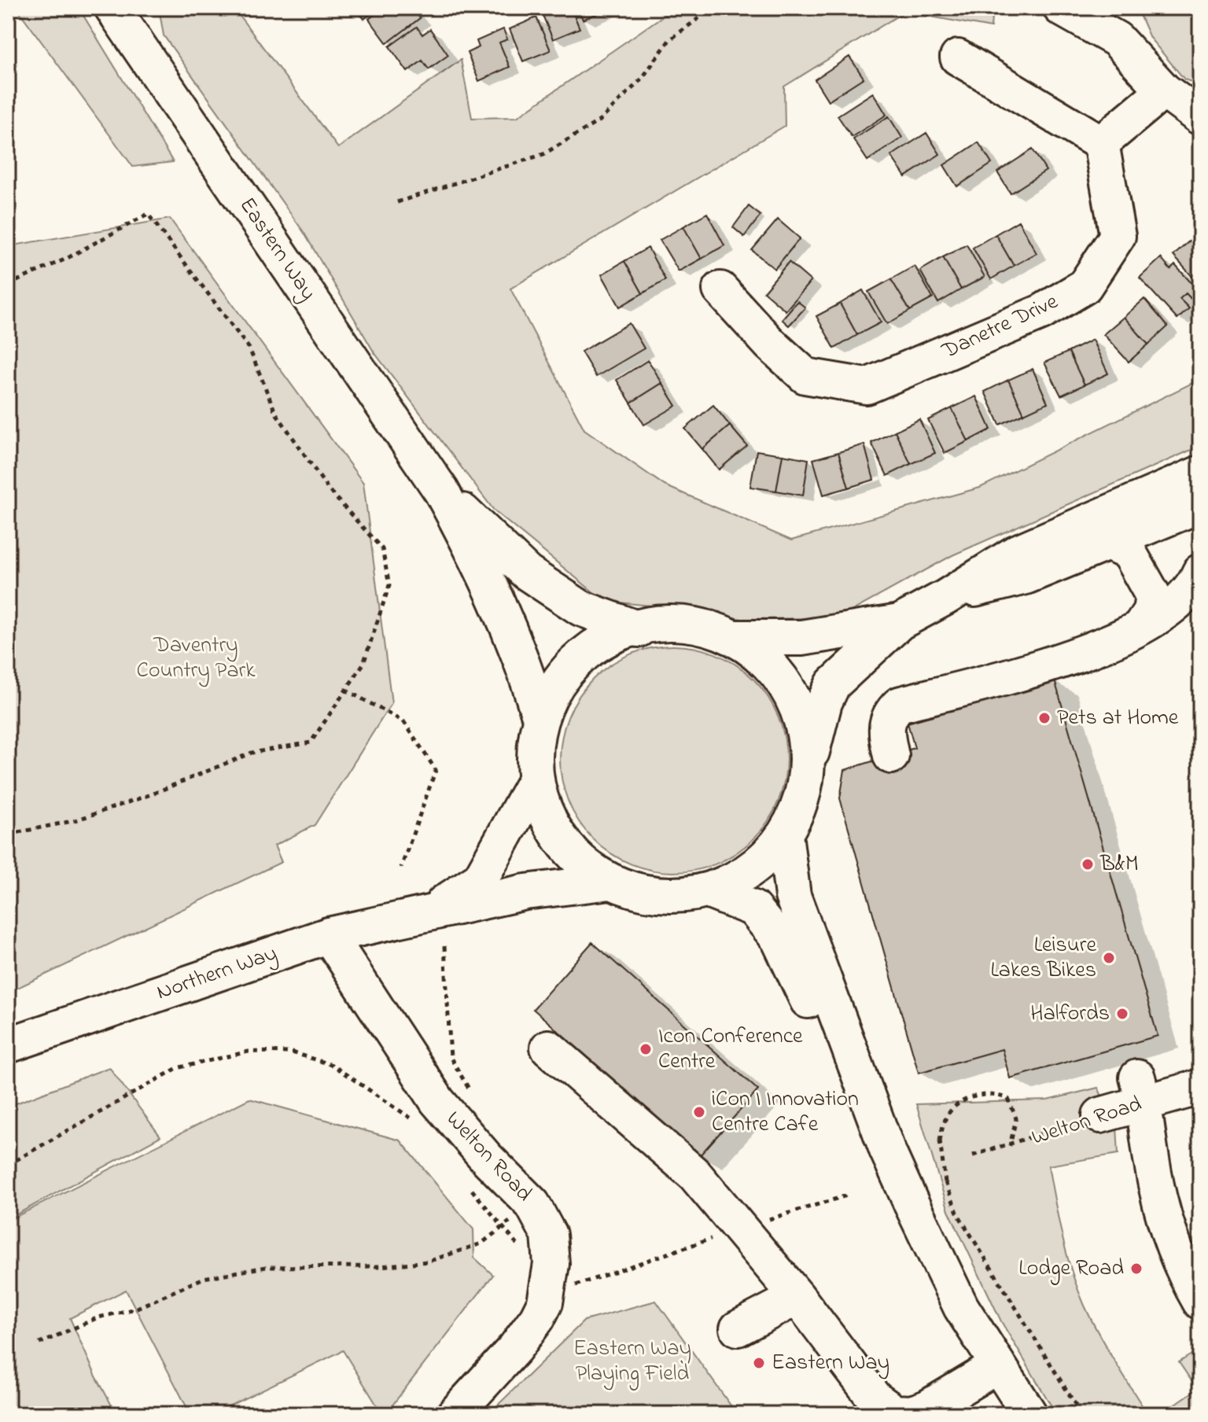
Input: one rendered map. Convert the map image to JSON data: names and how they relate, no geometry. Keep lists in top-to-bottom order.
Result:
{
  "streets": {
    "main road": [
      "Eastern Way",
      "Danetre Drive",
      "Northern Way",
      "Welton Road"
    ]
  },
  "crossings": [
    ["Northern Way", "Welton Road"]
  ],
  "parks": ["Daventry Country Park", "Eastern Way Playing Field"],
  "places": [
    "Pets at Home",
    "B&M",
    "Leisure Lakes Bikes",
    "Halfords",
    "Icon Conference Centre",
    "iCon I Innovation Centre Cafe",
    "Lodge Road",
    "Eastern Way"
  ]
}
